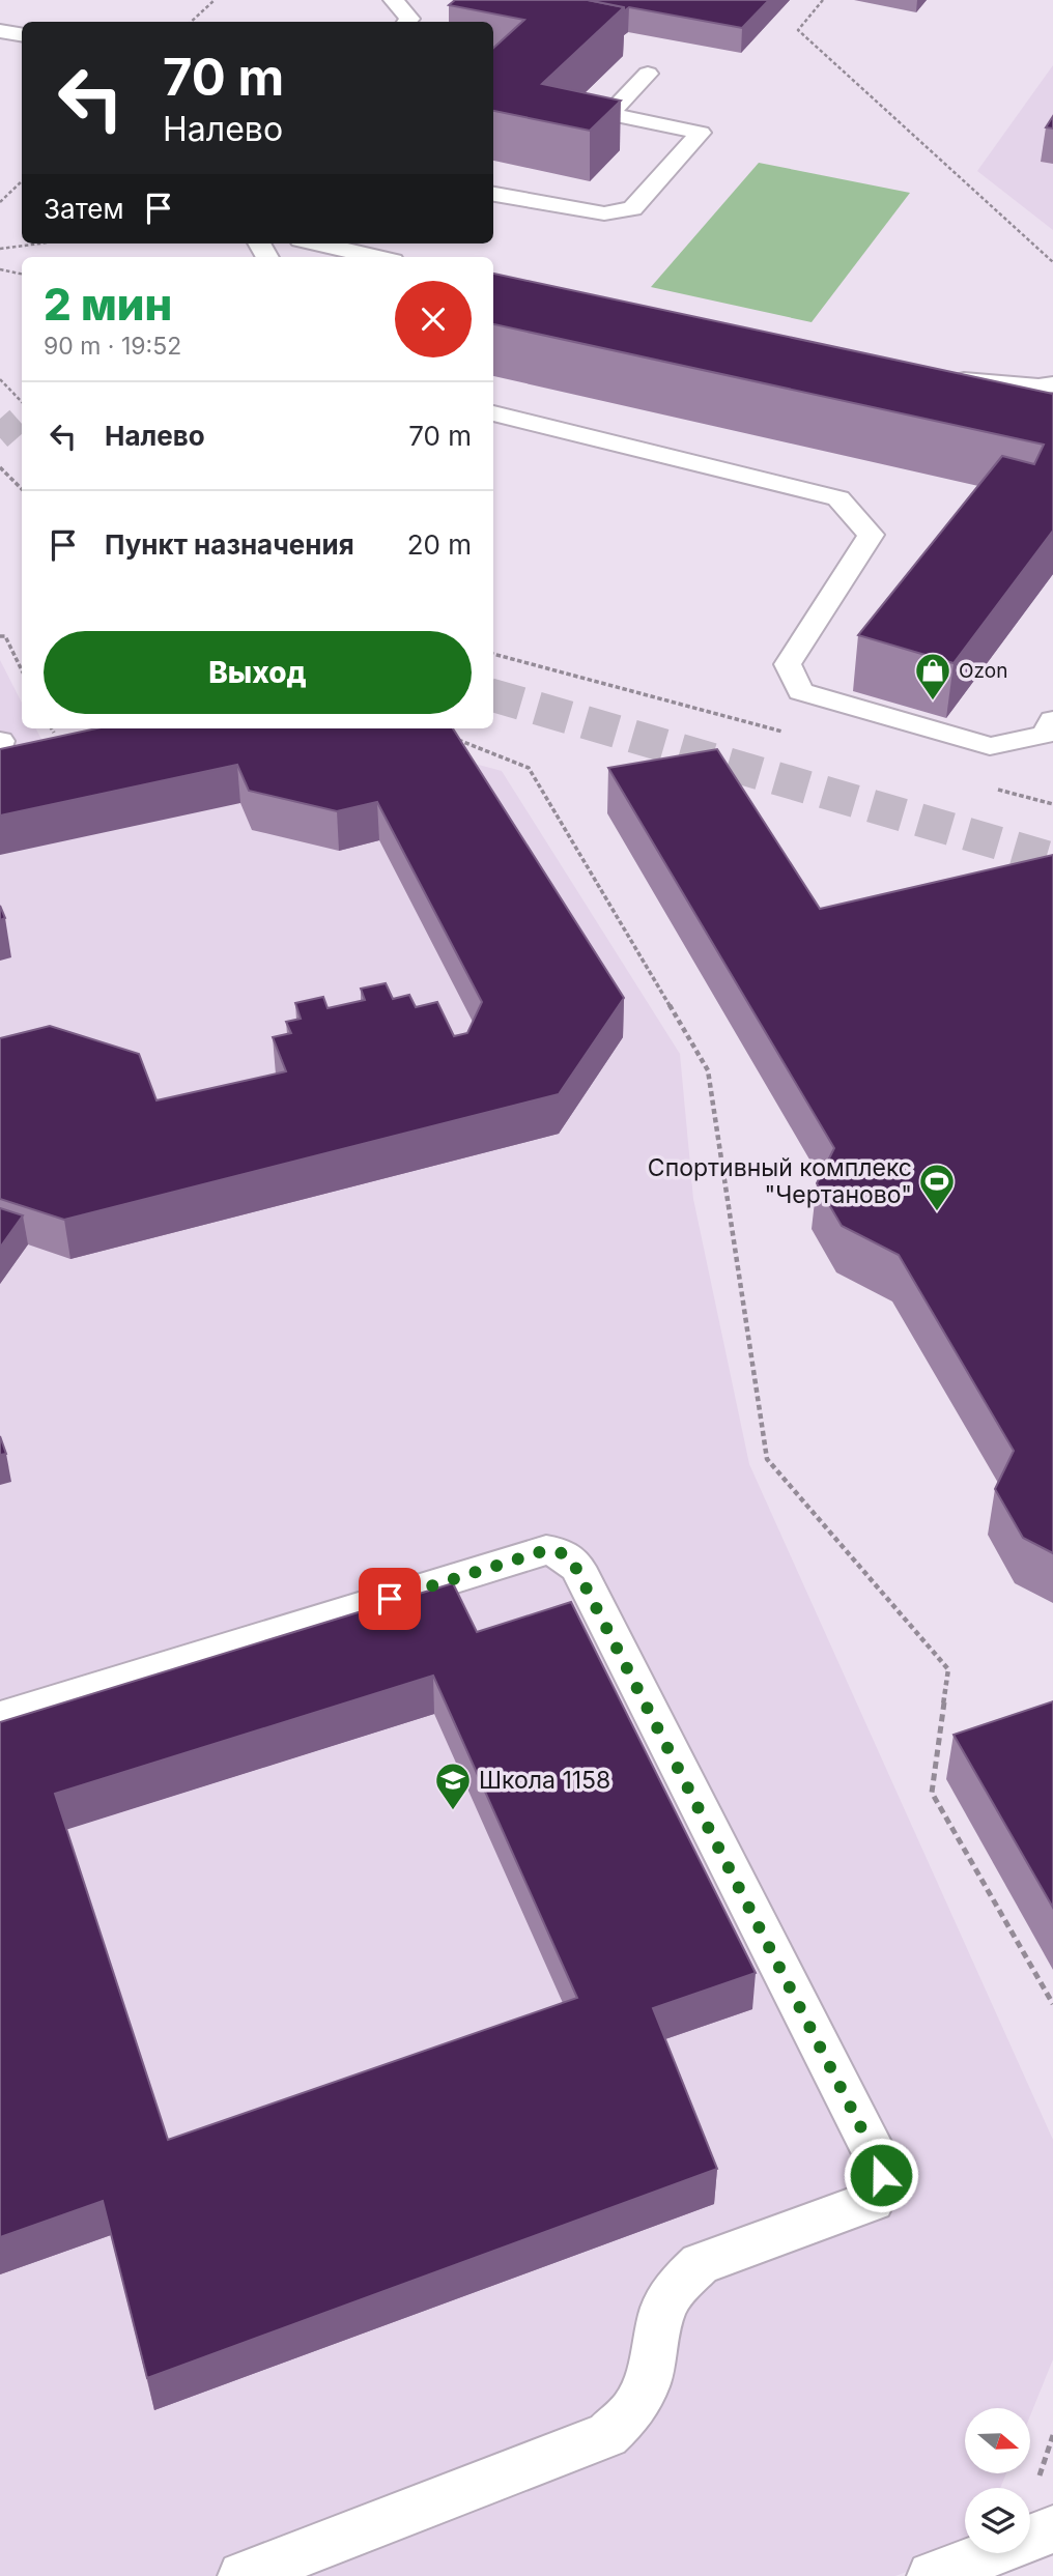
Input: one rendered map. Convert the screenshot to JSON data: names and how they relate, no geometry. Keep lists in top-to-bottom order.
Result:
{
  "places": {
    "shop": ["Ozon"],
    "sports": ["Спортивный комплекс \"Чертаново\""],
    "school or university": ["Школа 1158"]
  },
  "north": "right",
  "page": {
    "turn": ["70 m", "Налево"],
    "then": "Затем",
    "heading": ["2 мин", "90 m · 19:52"],
    "list": [
      {
        "name": "Налево",
        "value": "70 m"
      },
      {
        "name": "Пункт назначения",
        "value": "20 m"
      }
    ],
    "buttons": "Выход"
  }
}
